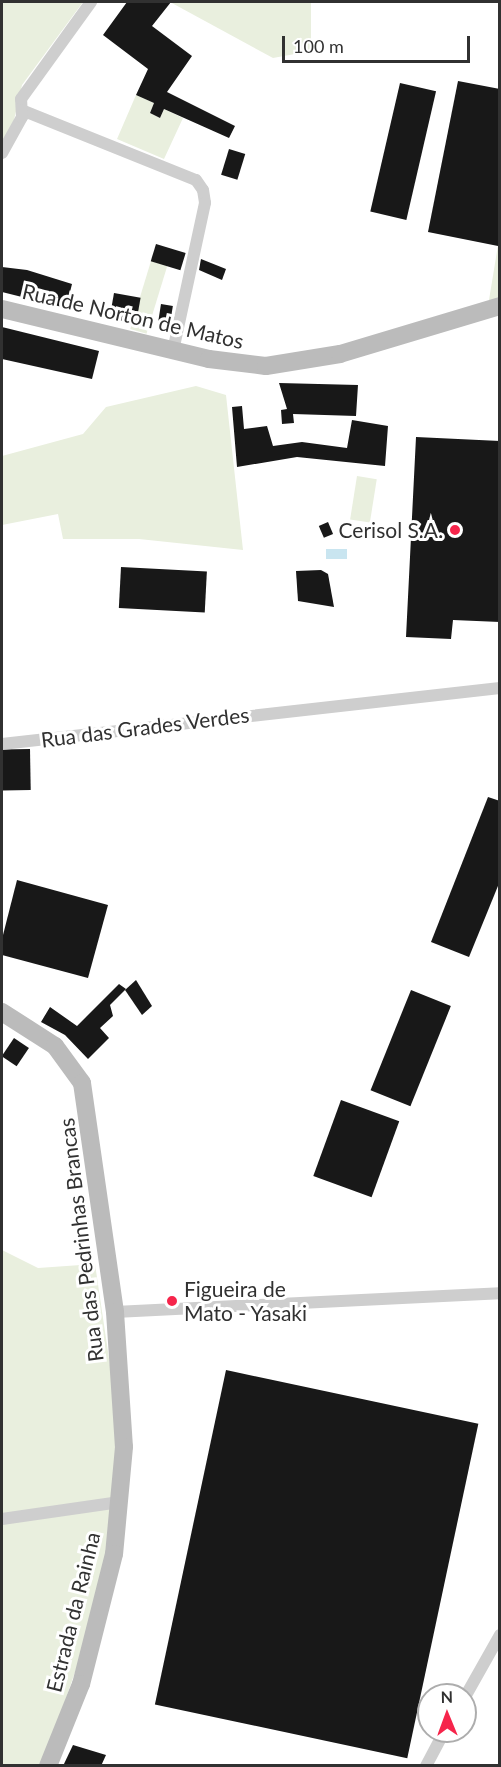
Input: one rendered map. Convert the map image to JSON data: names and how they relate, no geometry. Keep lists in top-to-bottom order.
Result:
{
  "streets": {
    "street": [
      "Rua de Norton de Matos",
      "Rua das Grades Verdes",
      "Rua das Pedrinhas Brancas",
      "Estrada da Rainha"
    ]
  },
  "crossings": [
    ["Rua das Pedrinhas Brancas", "Estrada da Rainha"]
  ],
  "places": ["Cerisol S.A.", "Figueira de Mato - Yasaki"],
  "scale_bar": "100 m",
  "north": "top"
}
